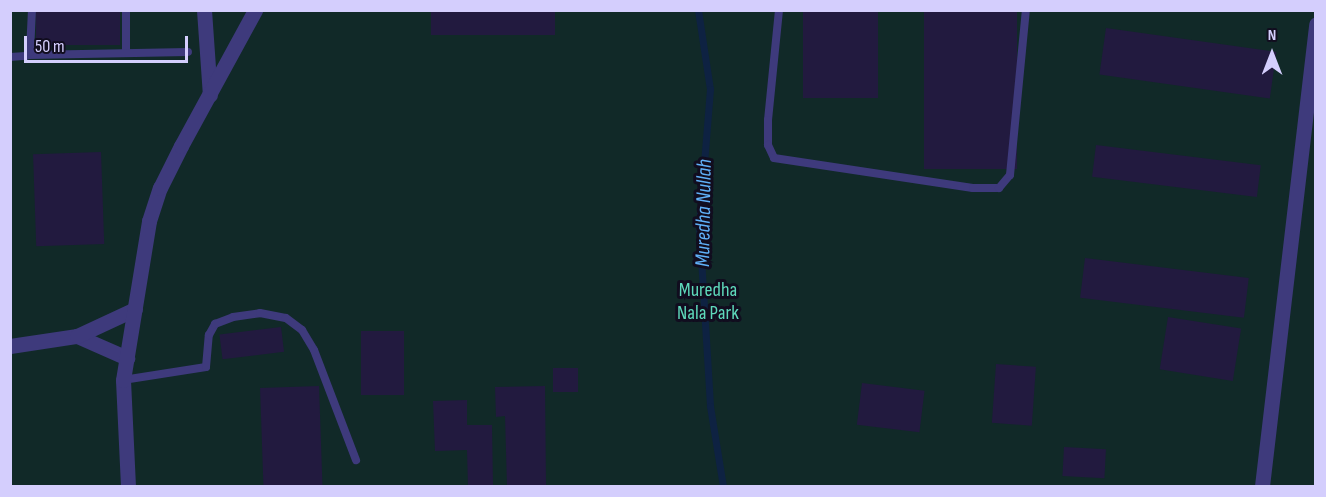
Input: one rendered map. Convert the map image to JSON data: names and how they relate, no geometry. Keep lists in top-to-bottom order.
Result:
{
  "water": ["Muredha Nullah"],
  "parks": ["Muredha Nala Park"],
  "scale_bar": "50 m",
  "north": "top"
}
